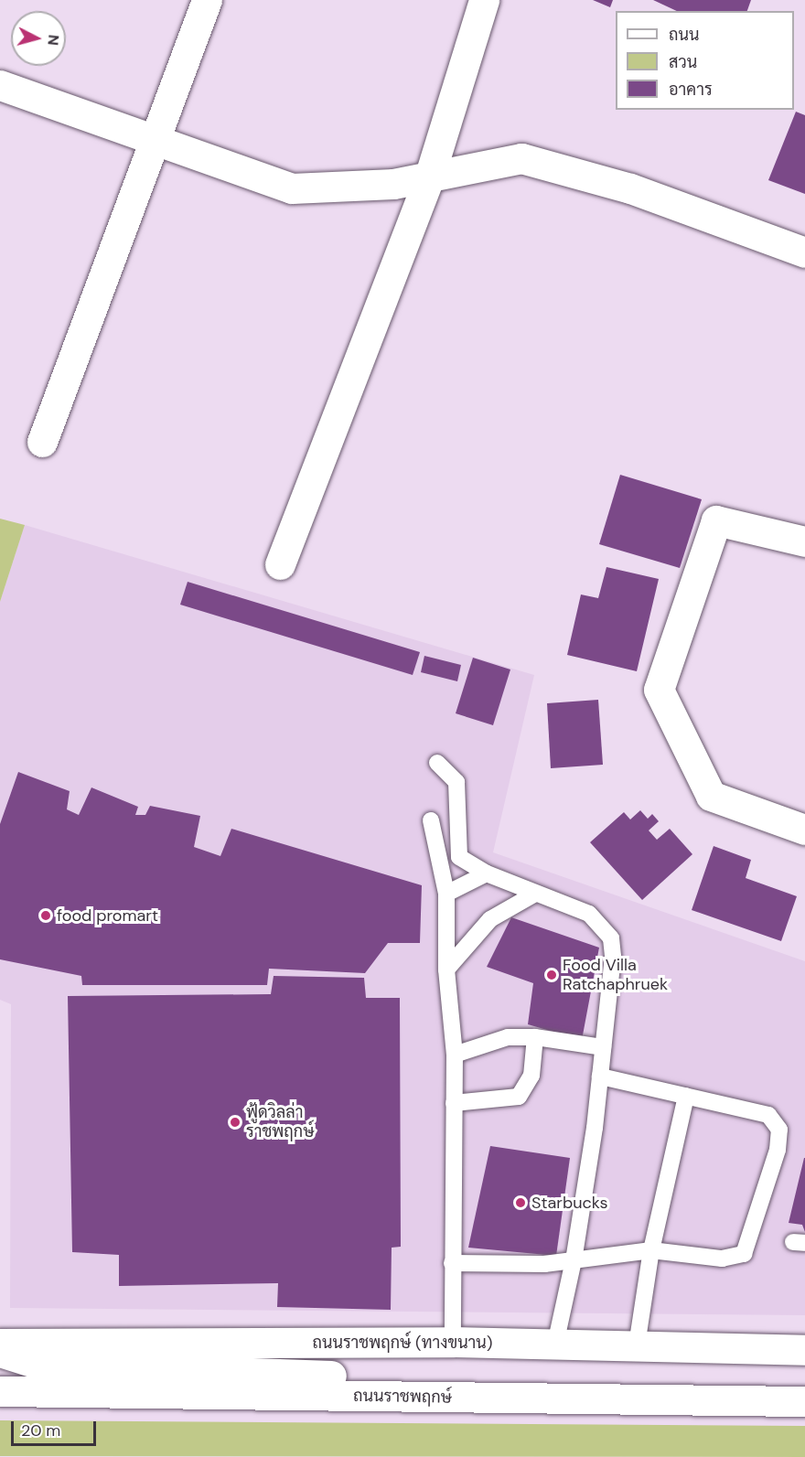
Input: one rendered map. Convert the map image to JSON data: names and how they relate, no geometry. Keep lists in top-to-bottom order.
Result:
{
  "streets": {
    "street": ["ถนนราชพฤกษ์ (ทางขนาน)", "ถนนราชพฤกษ์"]
  },
  "places": [
    "food promart",
    "Food Villa Ratchaphruek",
    "ฟู้ดวิลล่า ราชพฤกษ์",
    "Starbucks"
  ],
  "legend": ["ถนน", "สวน", "อาคาร"],
  "scale_bar": "20 m",
  "north": "right"
}
